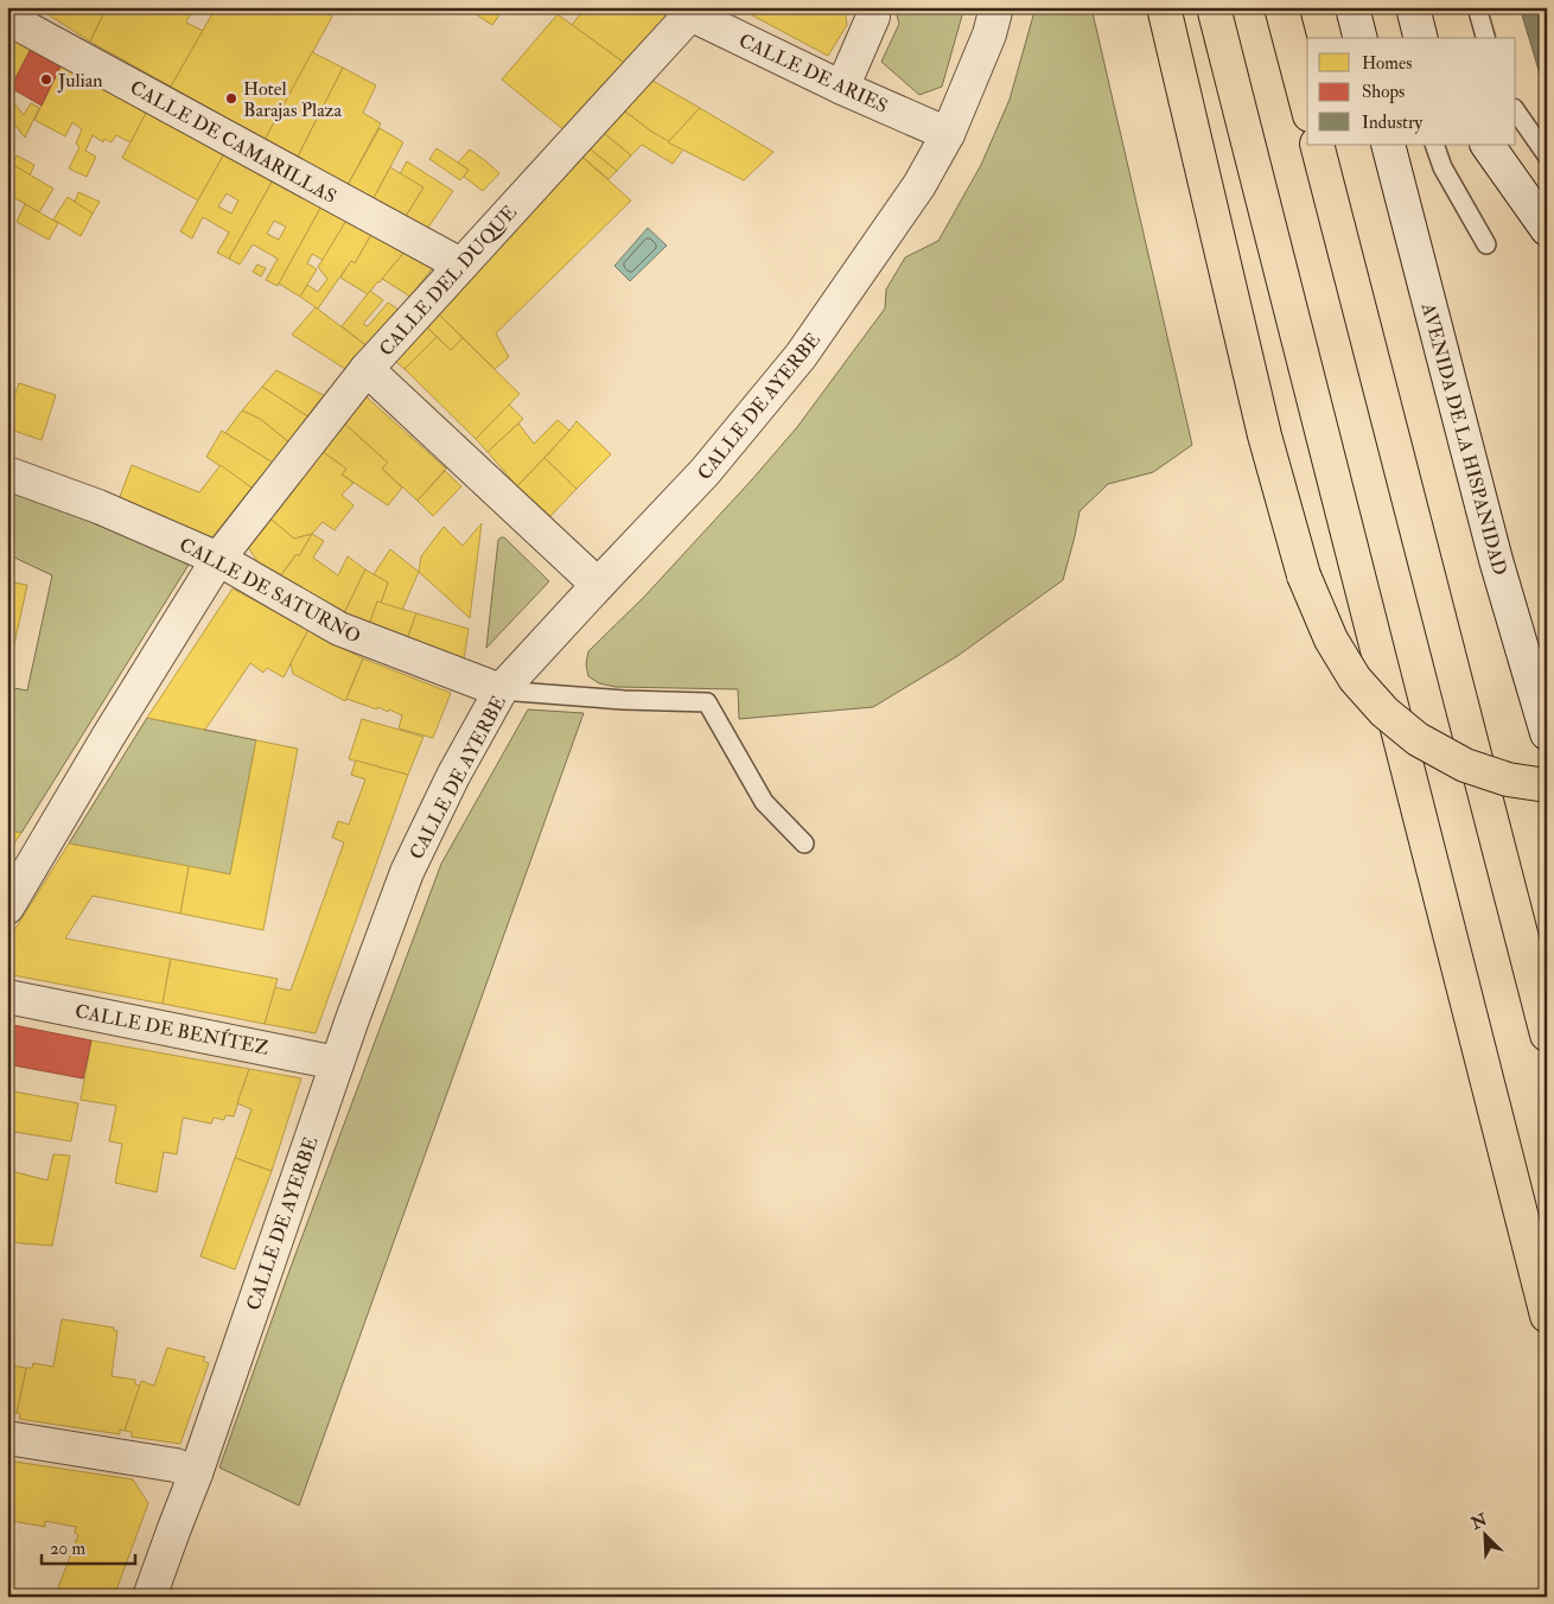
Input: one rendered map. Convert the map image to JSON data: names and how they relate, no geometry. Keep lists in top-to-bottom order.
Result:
{
  "streets": {
    "street": [
      "CALLE DE ARIES",
      "CALLE DE CAMARILLAS",
      "CALLE DEL DUQUE",
      "CALLE DE AYERBE",
      "AVENIDA DE LA HISPANIDAD",
      "CALLE DE SATURNO",
      "CALLE DE BENÍTEZ"
    ]
  },
  "crossings": [
    ["CALLE DE ARIES", "CALLE DEL DUQUE"],
    ["CALLE DE ARIES", "CALLE DE AYERBE"],
    ["CALLE DE CAMARILLAS", "CALLE DEL DUQUE"],
    ["CALLE DEL DUQUE", "CALLE DE SATURNO"],
    ["CALLE DE AYERBE", "CALLE DE SATURNO"],
    ["CALLE DE AYERBE", "CALLE DE BENÍTEZ"]
  ],
  "places": ["Julian", "Hotel Barajas Plaza"],
  "legend": ["Homes", "Shops", "Industry"],
  "scale_bar": "20 m",
  "north": "top left"
}
